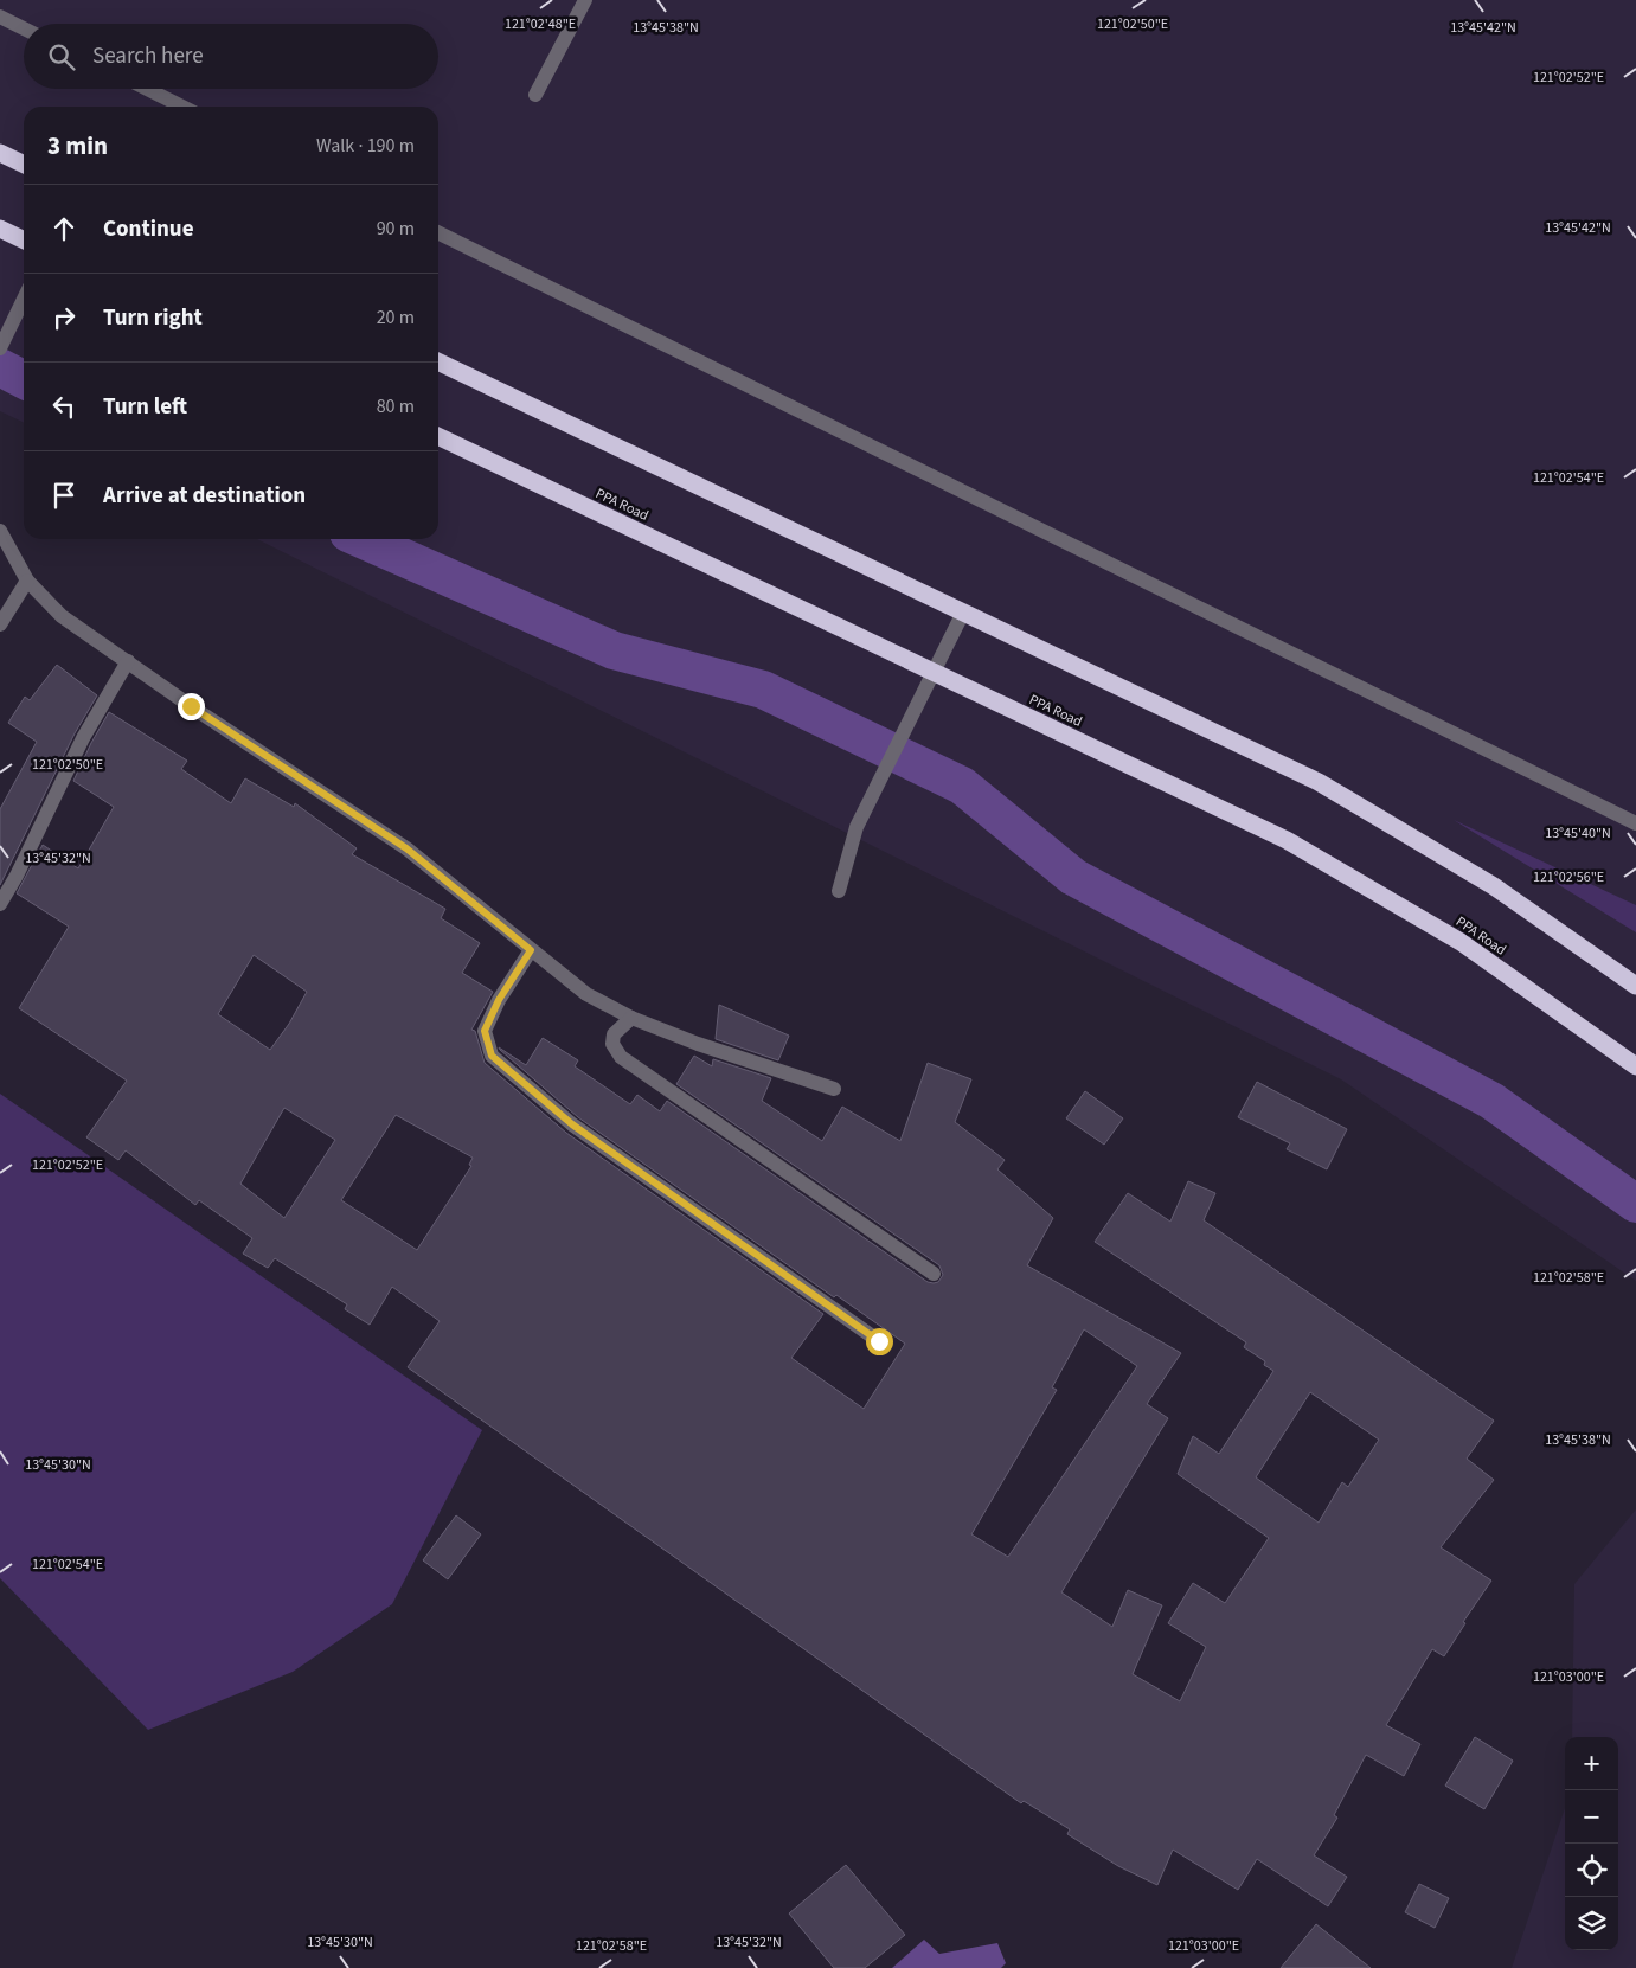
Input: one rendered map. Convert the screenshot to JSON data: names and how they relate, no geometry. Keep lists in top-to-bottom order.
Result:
{
  "streets": {
    "highway": ["PPA Road"]
  },
  "page": {
    "search": "Search here",
    "heading": ["3 min", "Walk · 190 m"],
    "list": [
      ["Continue", "90 m"],
      ["Turn right", "20 m"],
      ["Turn left", "80 m"],
      "Arrive at destination"
    ],
    "map_buttons": ["+", "−"]
  },
  "coordinates": [
    "121°02'48\"E",
    "121°02'50\"E",
    "13°45'38\"N",
    "13°45'42\"N",
    "121°02'52\"E",
    "121°02'54\"E",
    "13°45'40\"N",
    "13°45'32\"N",
    "121°02'56\"E",
    "121°02'58\"E",
    "13°45'30\"N",
    "121°03'00\"E"
  ]
}
